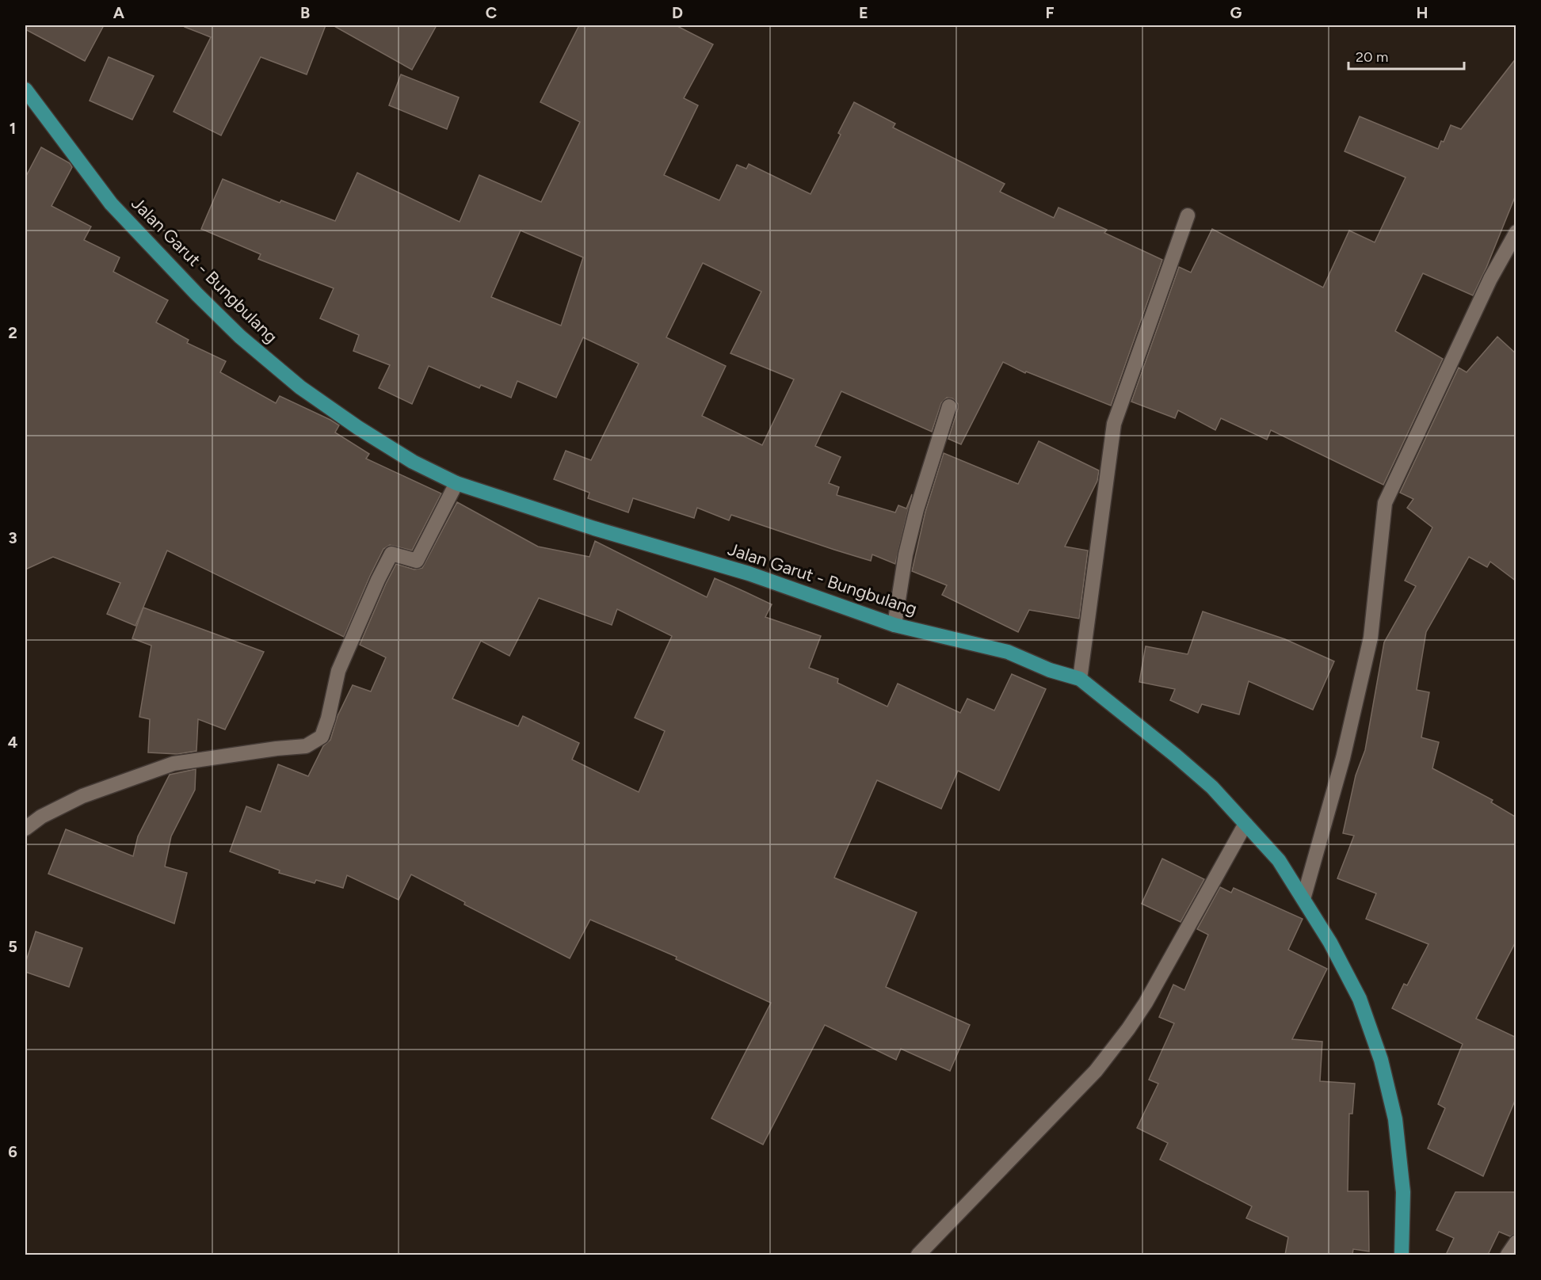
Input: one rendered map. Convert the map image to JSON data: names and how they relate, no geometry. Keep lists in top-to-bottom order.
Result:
{
  "streets": {
    "main road": ["Jalan Garut - Bungbulang"]
  },
  "scale_bar": "20 m",
  "grid": {
    "columns": [
      "A",
      "B",
      "C",
      "D",
      "E",
      "F",
      "G",
      "H"
    ],
    "rows": [
      "1",
      "2",
      "3",
      "4",
      "5",
      "6"
    ]
  }
}
